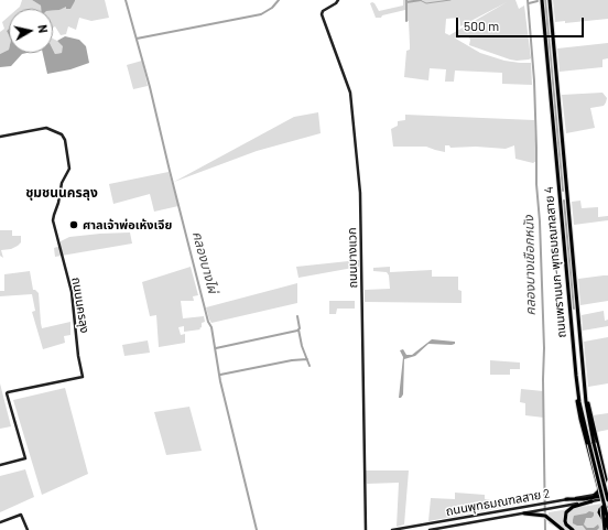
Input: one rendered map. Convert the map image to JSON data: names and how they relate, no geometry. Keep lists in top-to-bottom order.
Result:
{
  "streets": {
    "main road": [
      "ถนนบางแวก",
      "ถนนพรานนก-พุทธมณฑลสาย 4",
      "ถนนนครลุง",
      "ถนนพุทธมณฑลสาย 2"
    ]
  },
  "crossings": [
    ["ถนนพรานนก-พุทธมณฑลสาย 4", "ถนนพุทธมณฑลสาย 2"]
  ],
  "districts": ["ชุมชนนครลุง"],
  "water": ["คลองบางไผ่", "คลองบางเชือกหนัง"],
  "places": ["ศาลเจ้าพ่อเห้งเจีย"],
  "scale_bar": "500 m",
  "north": "right"
}
